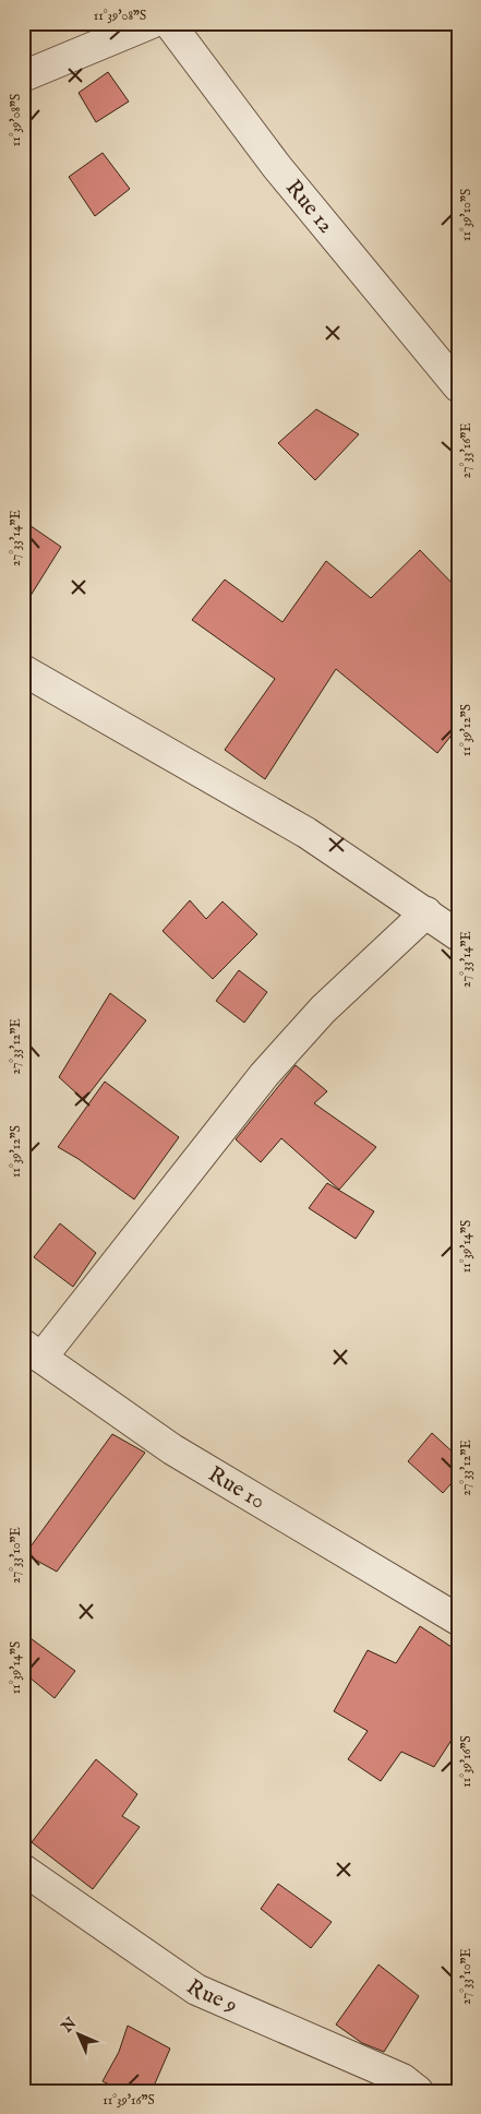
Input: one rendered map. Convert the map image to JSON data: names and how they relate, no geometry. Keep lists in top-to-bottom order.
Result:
{
  "streets": {
    "street": ["Rue 12", "Rue 10", "Rue 9"]
  },
  "north": "top left",
  "coordinates": [
    "11°39'08\"S",
    "11°39'10\"S",
    "27°33'16\"E",
    "27°33'14\"E",
    "11°39'12\"S",
    "27°33'12\"E",
    "11°39'14\"S",
    "27°33'10\"E",
    "11°39'16\"S"
  ]
}
